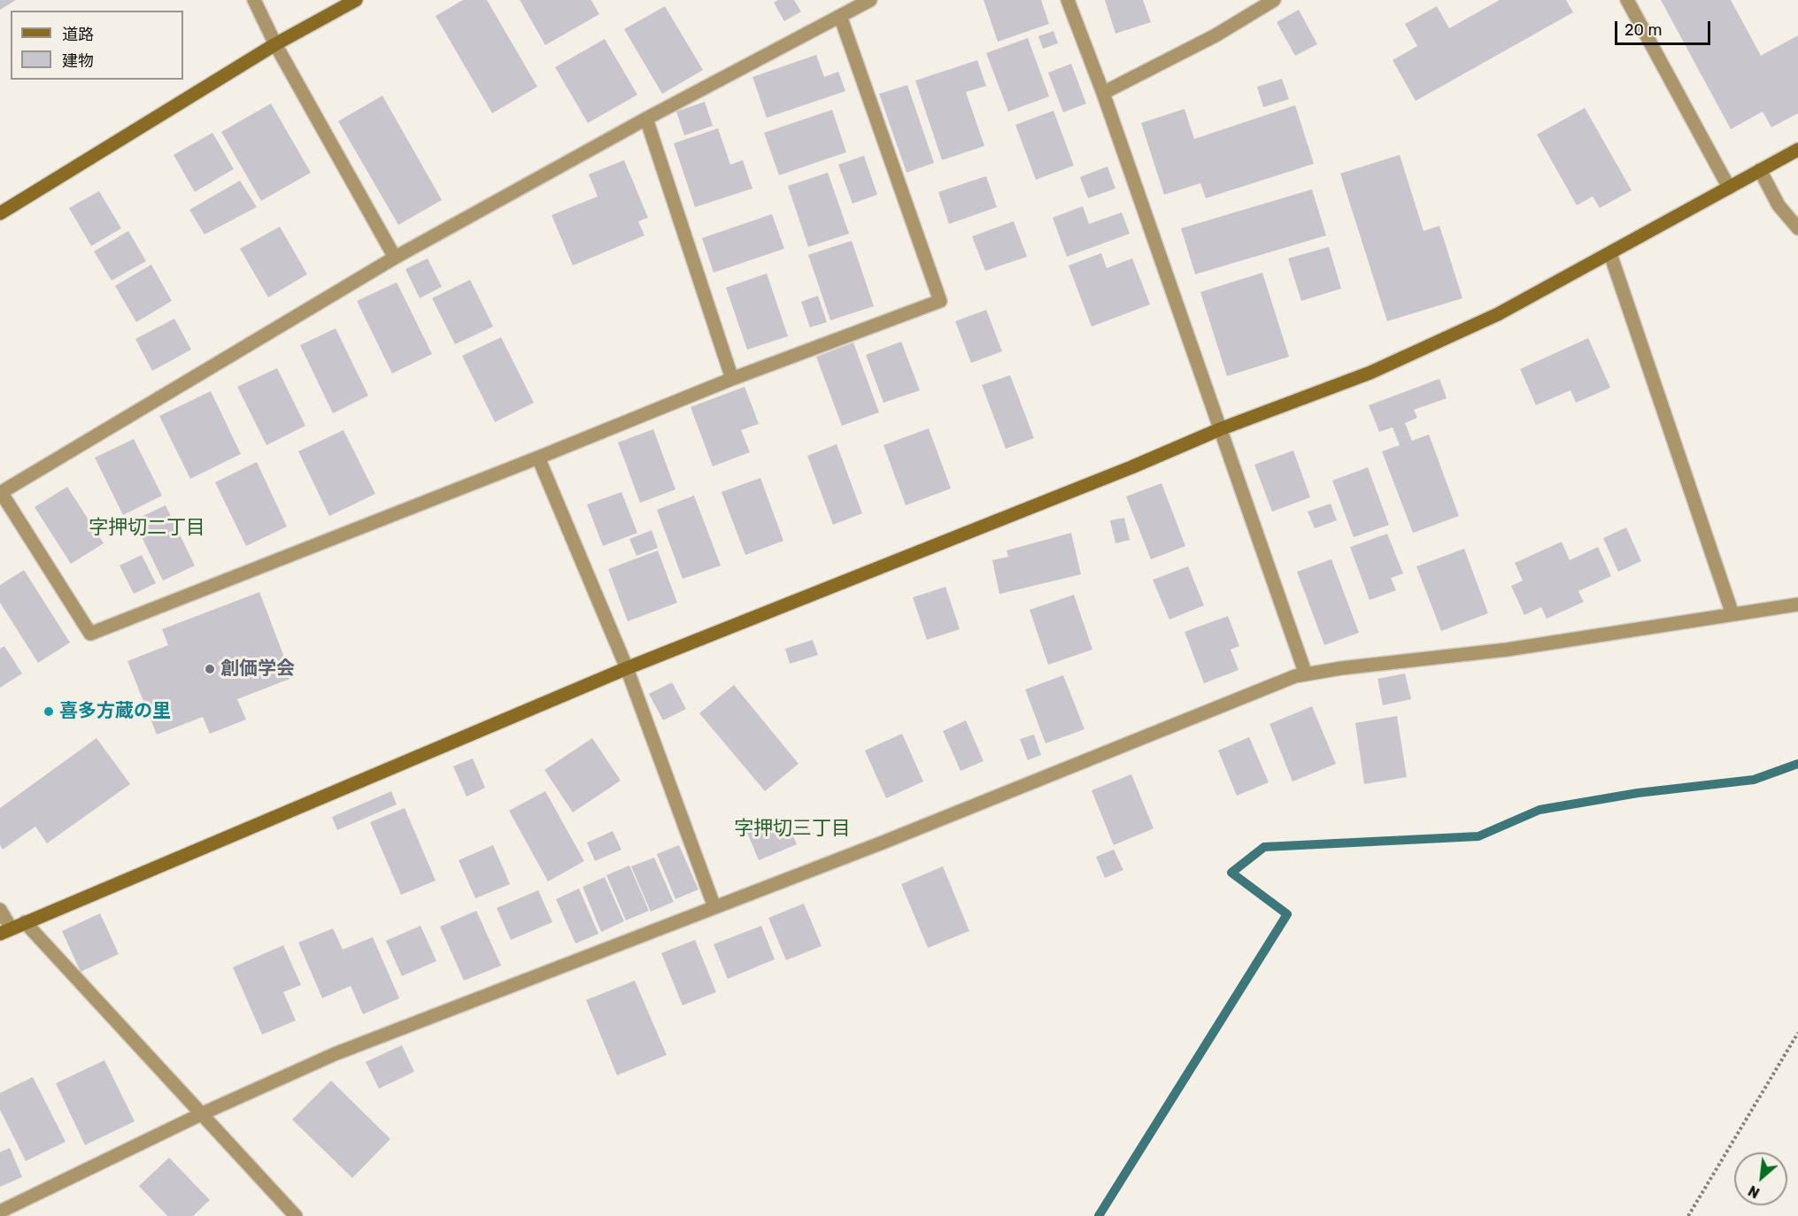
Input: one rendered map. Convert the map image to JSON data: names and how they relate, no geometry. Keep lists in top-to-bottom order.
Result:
{
  "districts": ["字押切二丁目", "字押切三丁目"],
  "places": ["創価学会", "喜多方蔵の里"],
  "legend": ["道路", "建物"],
  "scale_bar": "20 m",
  "north": "bottom left"
}
